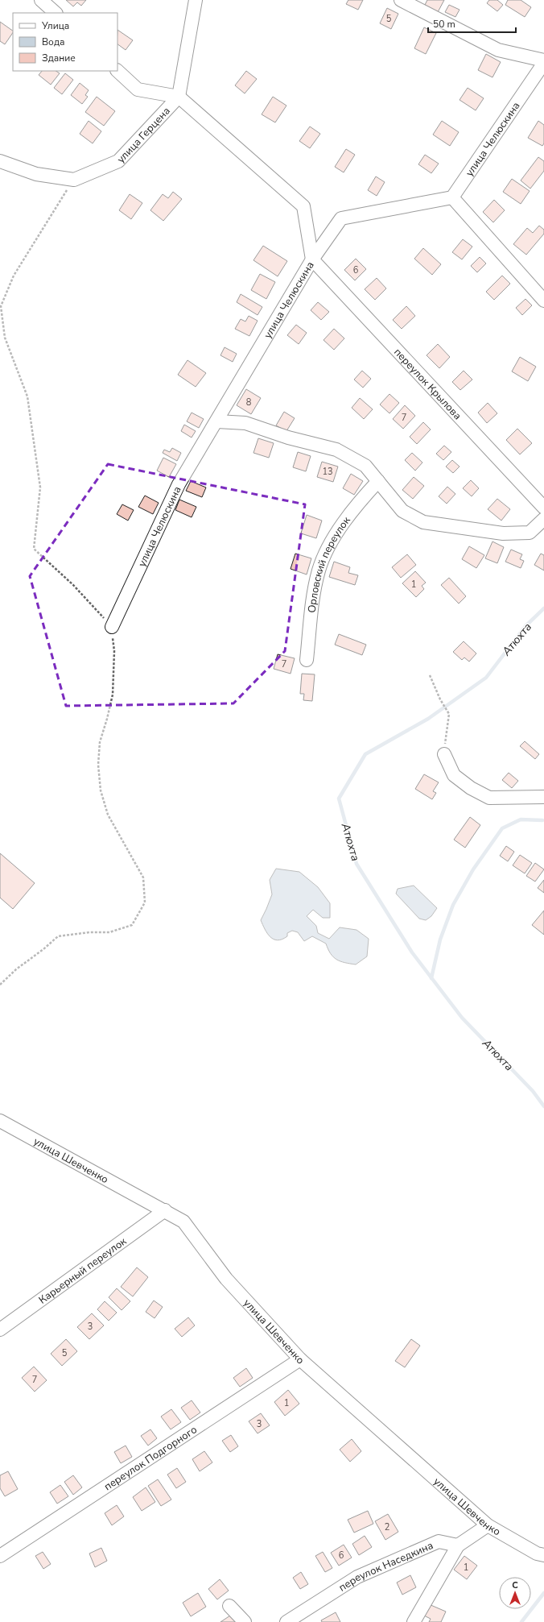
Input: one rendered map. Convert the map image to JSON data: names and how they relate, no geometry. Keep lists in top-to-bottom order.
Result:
{
  "streets": {
    "street": [
      "улица Герцена",
      "улица Челюскина",
      "переулок Крылова",
      "Орловский переулок",
      "улица Шевченко",
      "Карьерный переулок",
      "переулок Подгорного",
      "переулок Наседкина"
    ]
  },
  "crossings": [
    ["улица Челюскина", "переулок Крылова"],
    ["улица Шевченко", "Карьерный переулок"],
    ["улица Шевченко", "переулок Подгорного"]
  ],
  "water": ["Атюхта"],
  "house_numbers": [
    "5",
    "6",
    "8",
    "7",
    "13",
    "1",
    "7",
    "3",
    "5",
    "7",
    "1",
    "3",
    "2",
    "6",
    "1"
  ],
  "legend": ["Улица", "Вода", "Здание"],
  "scale_bar": "50 m",
  "north": "top"
}
